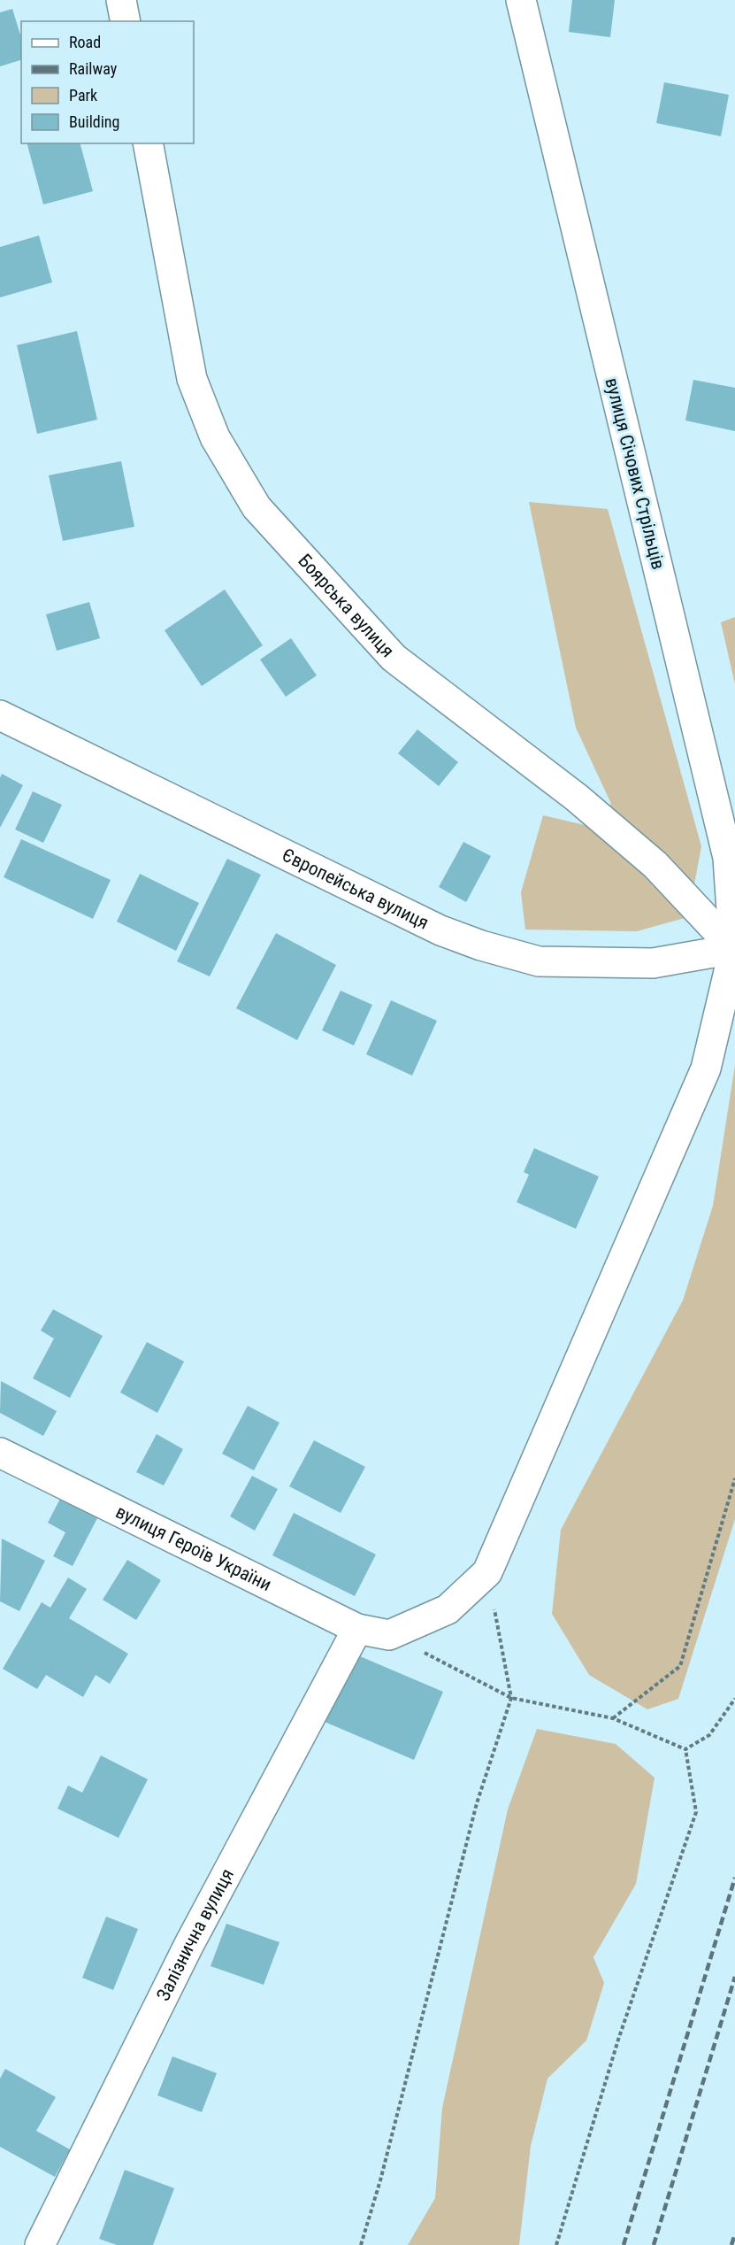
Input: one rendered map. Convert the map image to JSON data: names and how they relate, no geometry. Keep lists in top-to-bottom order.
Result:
{
  "streets": {
    "street": [
      "вулиця Січових Стрільців",
      "Боярська вулиця",
      "Європейська вулиця",
      "вулиця Героїв України",
      "Залізнична вулиця"
    ]
  },
  "crossings": [
    ["вулиця Січових Стрільців", "Боярська вулиця"],
    ["вулиця Січових Стрільців", "Європейська вулиця"],
    ["Боярська вулиця", "Європейська вулиця"],
    ["вулиця Героїв України", "Залізнична вулиця"]
  ],
  "legend": [
    "Road",
    "Railway",
    "Park",
    "Building"
  ]
}
